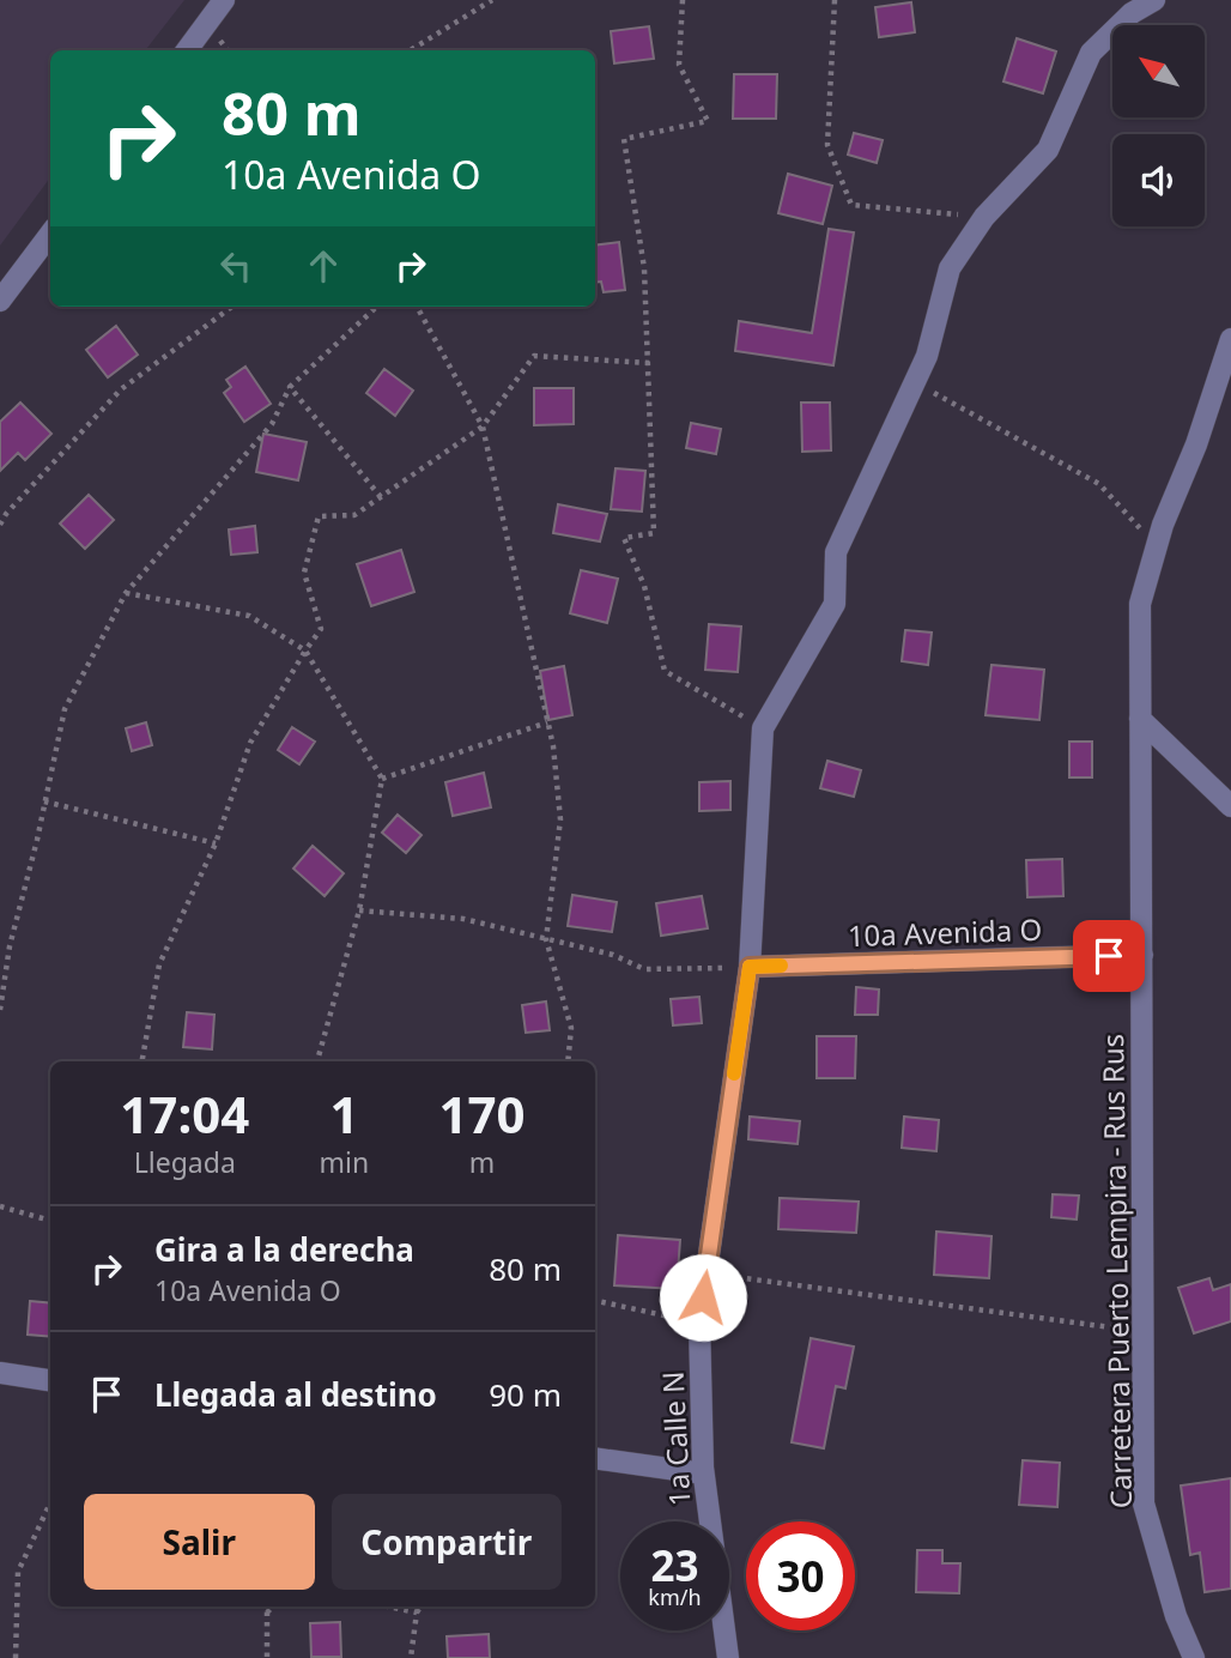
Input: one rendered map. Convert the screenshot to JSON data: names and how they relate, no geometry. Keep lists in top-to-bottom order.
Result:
{
  "streets": {
    "street": ["10a Avenida O", "Carretera Puerto Lempira - Rus Rus", "1a Calle N"]
  },
  "crossings": [
    ["10a Avenida O", "Carretera Puerto Lempira - Rus Rus"],
    ["10a Avenida O", "1a Calle N"]
  ],
  "north": "top left",
  "page": {
    "turn": ["80 m", "10a Avenida O"],
    "eta": [
      "17:04",
      "Llegada",
      "1",
      "min",
      "170",
      "m"
    ],
    "list": [
      {
        "name": "Gira a la derecha",
        "note": "10a Avenida O",
        "value": "80 m"
      },
      {
        "name": "Llegada al destino",
        "value": "90 m"
      }
    ],
    "buttons": ["Salir", "Compartir"],
    "speed": "23 km/h",
    "limit": "30"
  }
}
